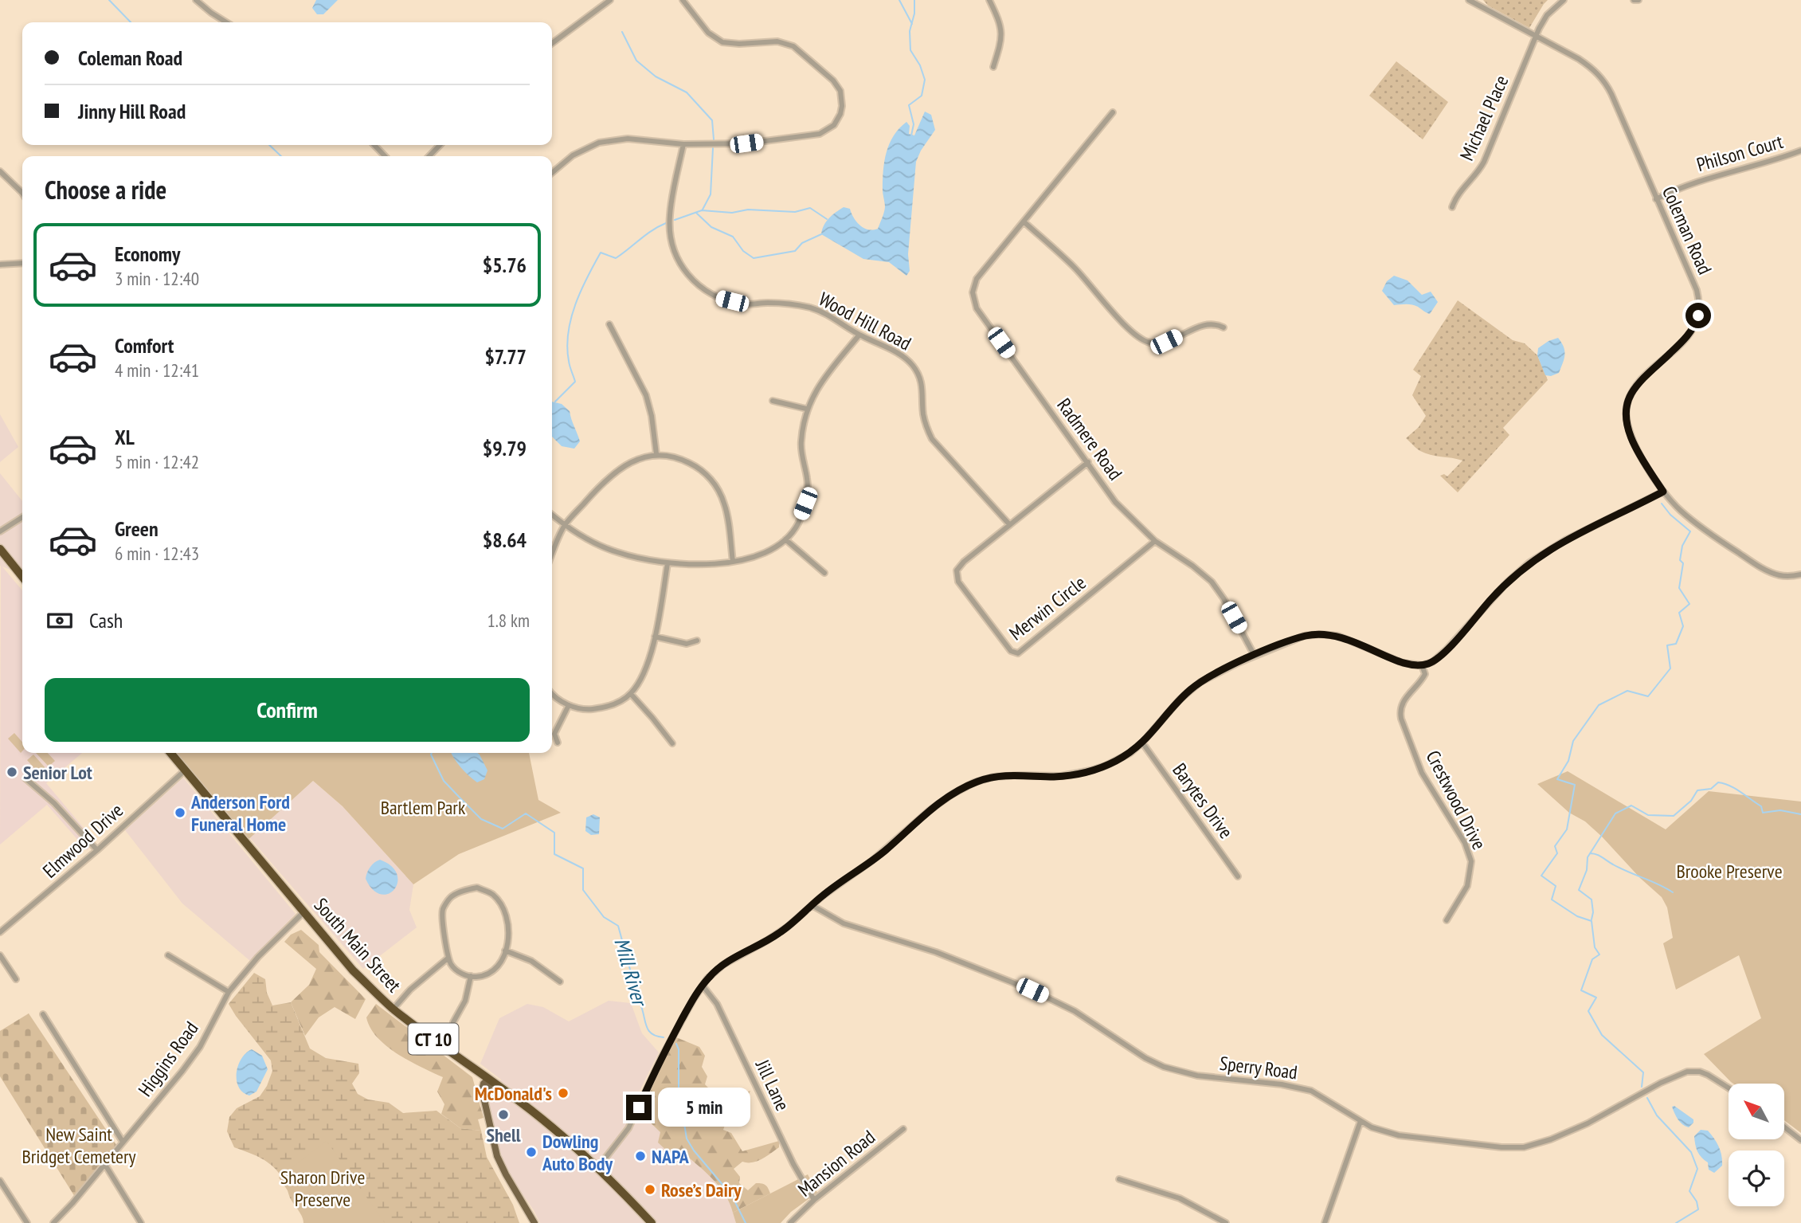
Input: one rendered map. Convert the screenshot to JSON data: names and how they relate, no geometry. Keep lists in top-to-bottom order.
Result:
{
  "streets": {
    "highway": ["South Main Street", "CT 10"],
    "street": [
      "Michael Place",
      "Philson Court",
      "Coleman Road",
      "Wood Hill Road",
      "Radmere Road",
      "Merwin Circle",
      "Crestwood Drive",
      "Barytes Drive",
      "Elmwood Drive",
      "Higgins Road",
      "Sperry Road",
      "Jill Lane",
      "Mansion Road"
    ]
  },
  "crossings": [
    ["Michael Place", "Coleman Road"],
    ["Philson Court", "Coleman Road"],
    ["Wood Hill Road", "Merwin Circle"],
    ["Radmere Road", "Merwin Circle"],
    ["Elmwood Drive", "South Main Street"],
    ["South Main Street", "Higgins Road"],
    ["Jill Lane", "Mansion Road"]
  ],
  "water": ["Mill River"],
  "parks": [
    "Bartlem Park",
    "Brooke Preserve",
    "New Saint Bridget Cemetery",
    "Sharon Drive Preserve"
  ],
  "places": [
    "Senior Lot",
    "Anderson Ford Funeral Home",
    "McDonald's",
    "Shell",
    "Dowling Auto Body",
    "NAPA",
    "Rose’s Dairy"
  ],
  "north": "top left",
  "page": {
    "banner": ["Coleman Road", "Jinny Hill Road"],
    "heading": "Choose a ride",
    "list": [
      {
        "name": "Economy",
        "note": "3 min · 12:40",
        "value": "$5.76"
      },
      {
        "name": "Comfort",
        "note": "4 min · 12:41",
        "value": "$7.77"
      },
      {
        "name": "XL",
        "note": "5 min · 12:42",
        "value": "$9.79"
      },
      {
        "name": "Green",
        "note": "6 min · 12:43",
        "value": "$8.64"
      }
    ],
    "pay": ["Cash", "1.8 km"],
    "buttons": "Confirm",
    "bubble": "5 min"
  }
}
